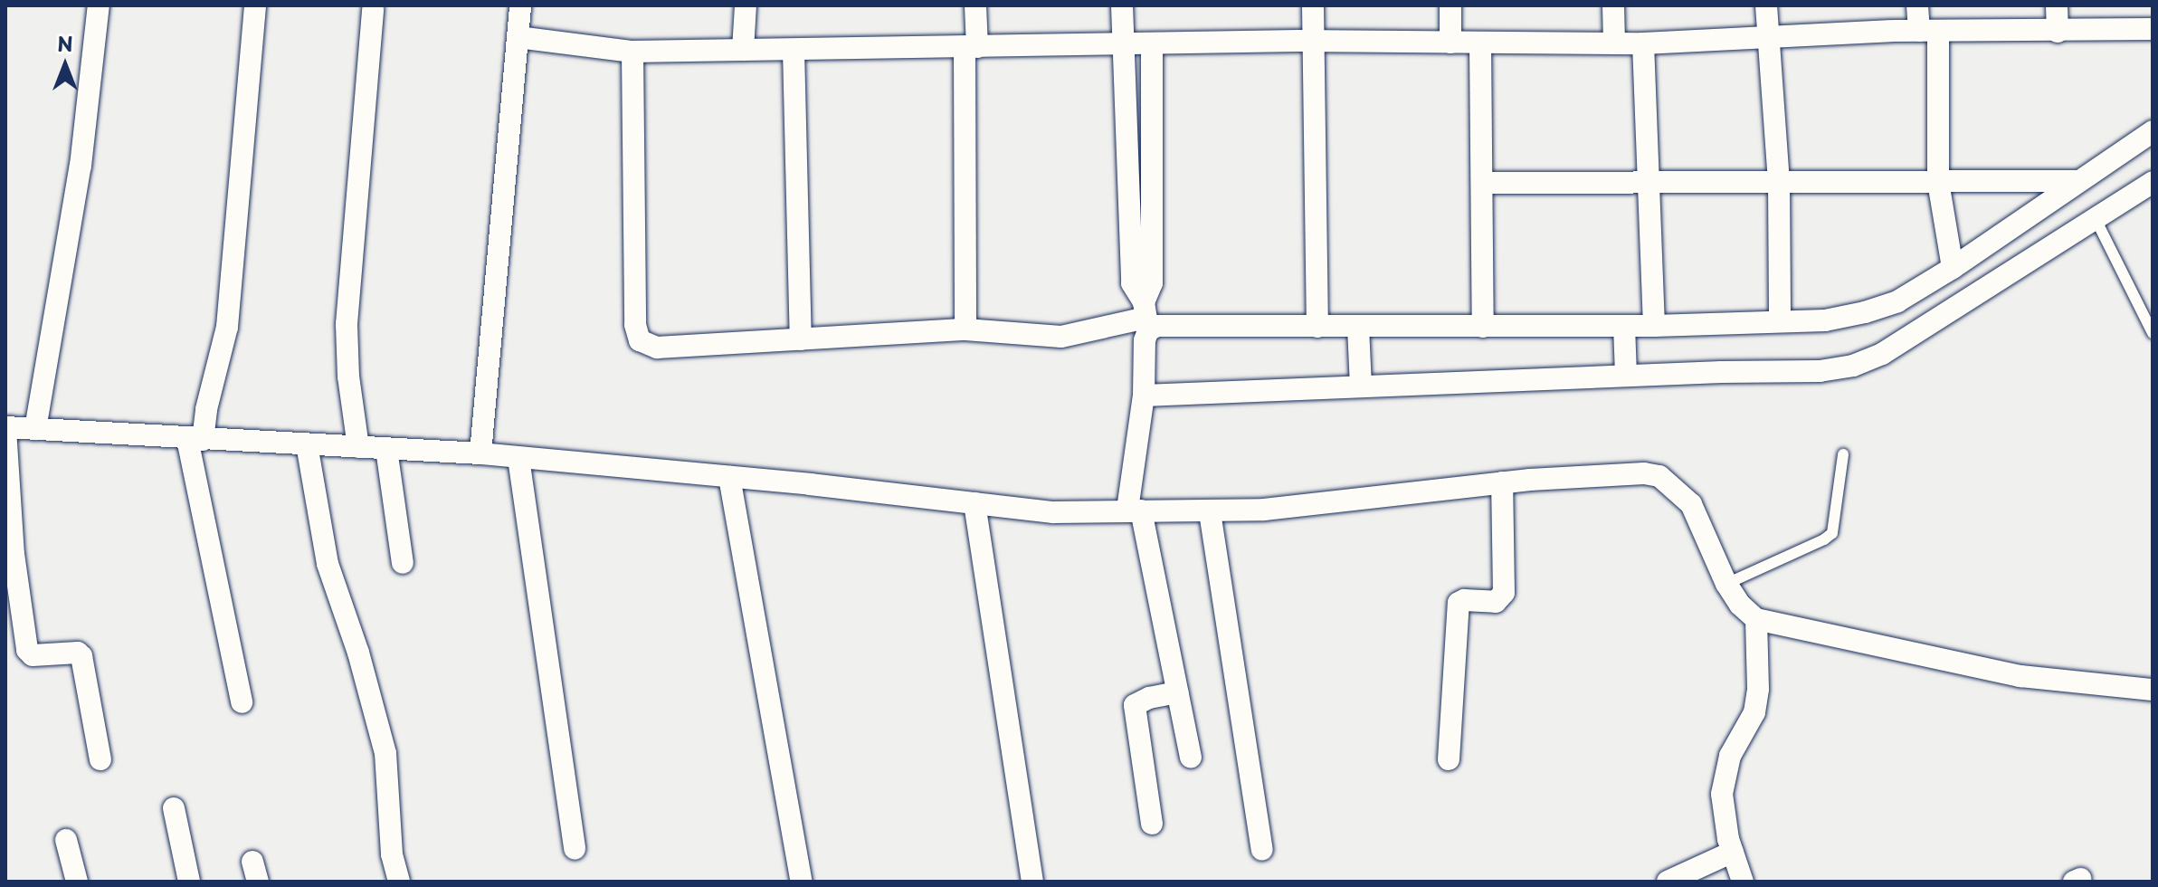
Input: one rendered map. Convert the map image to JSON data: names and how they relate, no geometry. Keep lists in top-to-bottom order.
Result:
{
  "north": "top"
}
